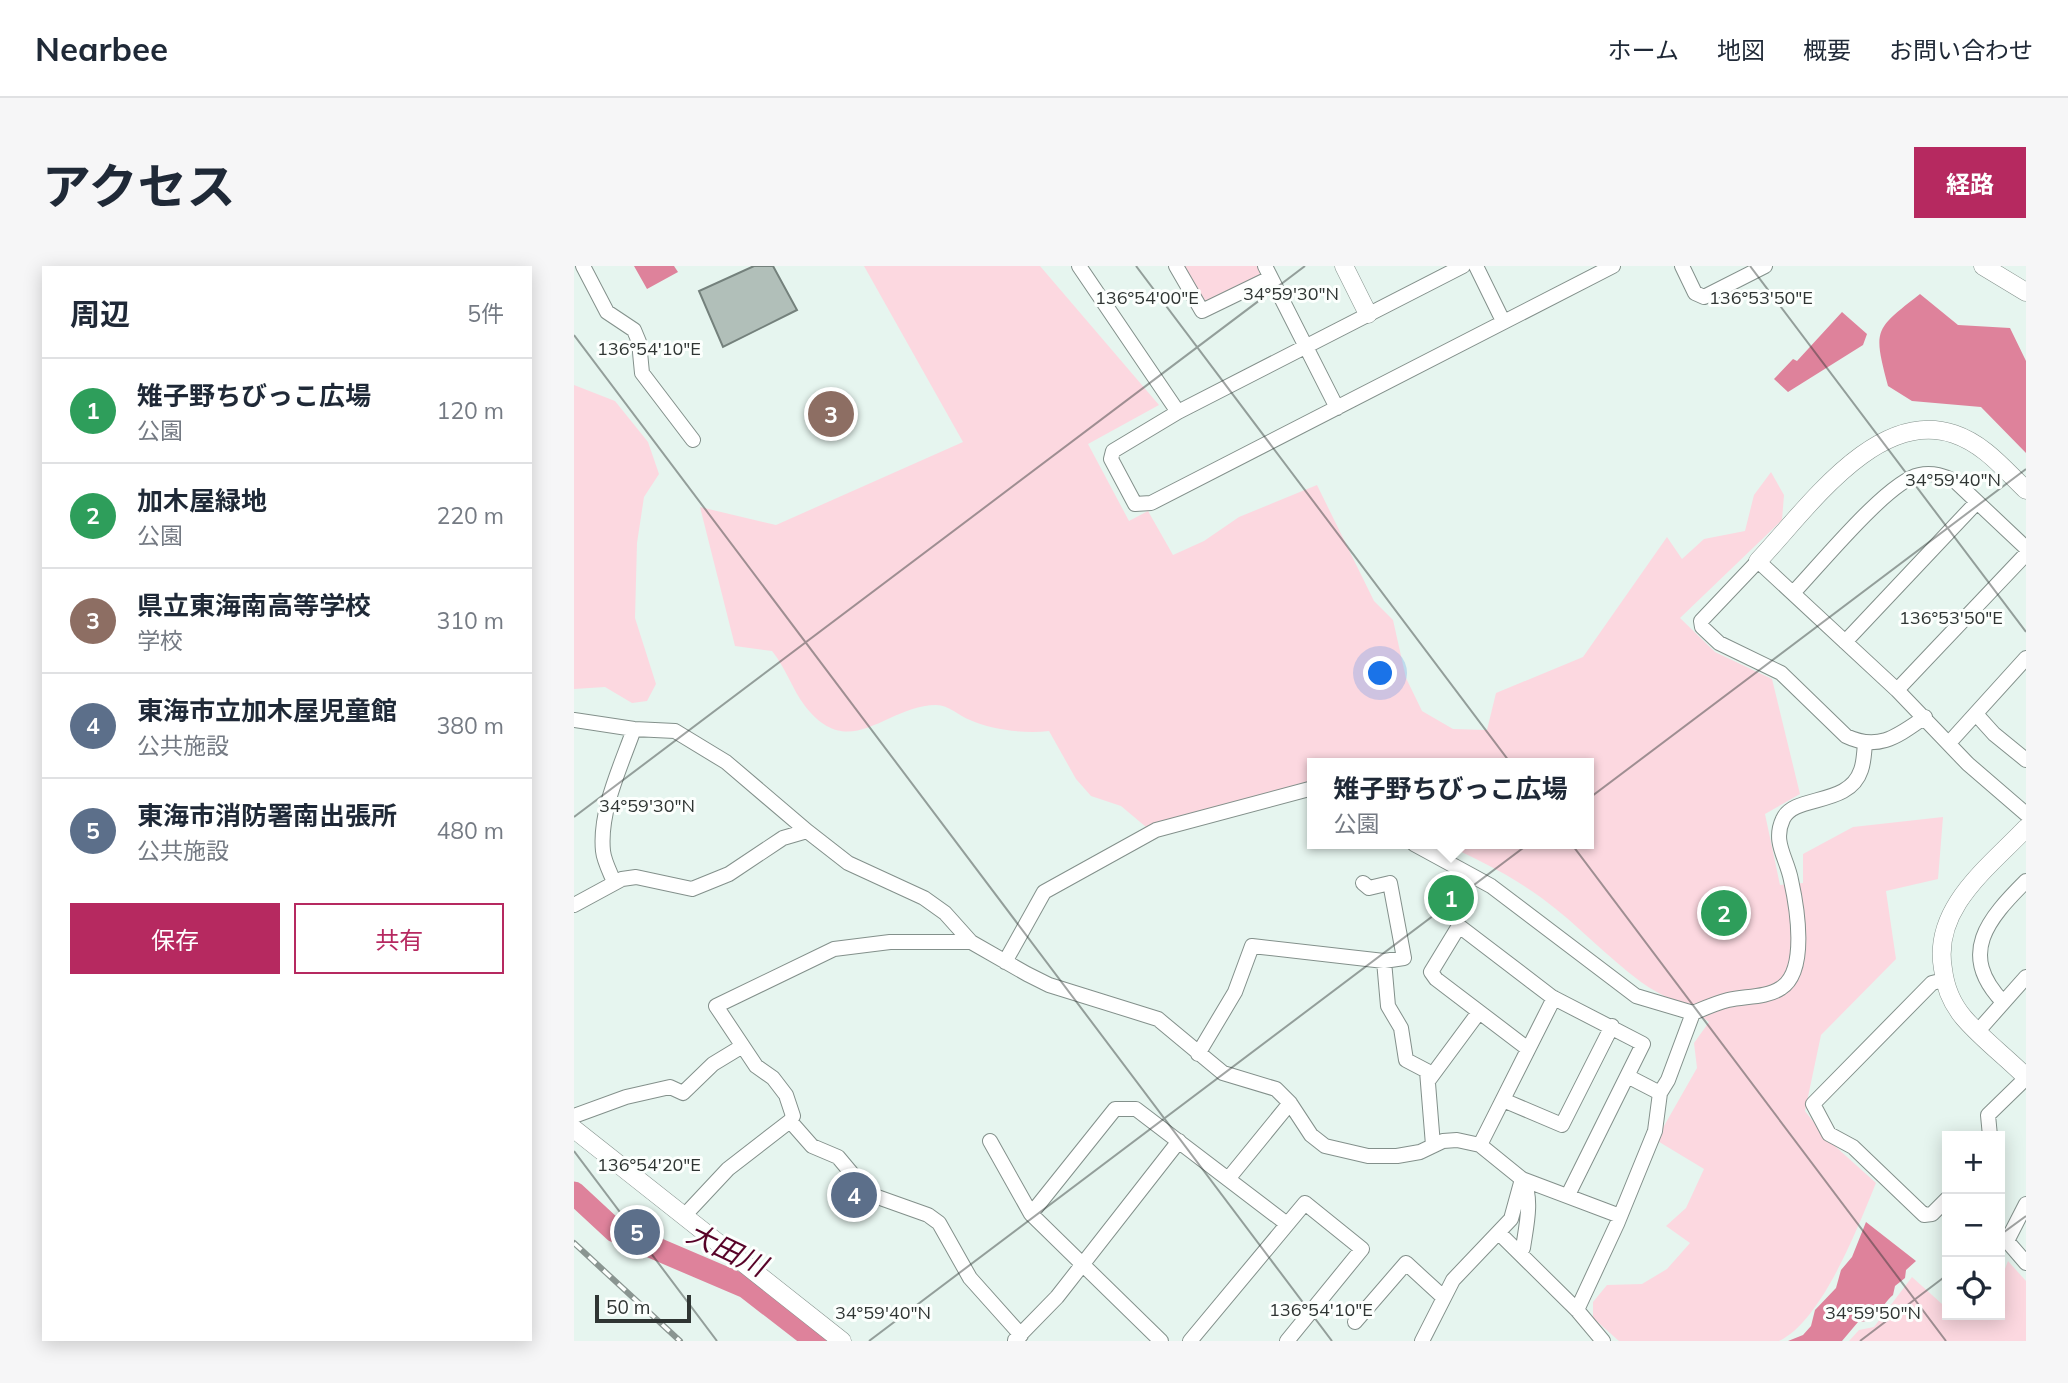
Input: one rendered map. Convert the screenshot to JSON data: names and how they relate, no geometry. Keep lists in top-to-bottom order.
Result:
{
  "water": ["大田川"],
  "scale_bar": "50 m",
  "page": {
    "header": "Nearbee",
    "nav": [
      "ホーム",
      "地図",
      "概要",
      "お問い合わせ"
    ],
    "title": "アクセス",
    "buttons": [
      "経路",
      ["保存", "共有"]
    ],
    "heading": ["周辺", "5件"],
    "list": [
      {
        "mark": "1",
        "name": "雉子野ちびっこ広場",
        "note": "公園",
        "value": "120 m"
      },
      {
        "mark": "2",
        "name": "加木屋緑地",
        "note": "公園",
        "value": "220 m"
      },
      {
        "mark": "3",
        "name": "県立東海南高等学校",
        "note": "学校",
        "value": "310 m"
      },
      {
        "mark": "4",
        "name": "東海市立加木屋児童館",
        "note": "公共施設",
        "value": "380 m"
      },
      {
        "mark": "5",
        "name": "東海市消防署南出張所",
        "note": "公共施設",
        "value": "480 m"
      }
    ],
    "pins": [
      "3",
      "1",
      "2",
      "4",
      "5"
    ],
    "popup": ["雉子野ちびっこ広場", "公園"],
    "map_buttons": ["+", "−"],
    "scale": "50 m"
  },
  "coordinates": [
    "34°59'30\"N",
    "136°53'50\"E",
    "136°54'00\"E",
    "136°54'10\"E",
    "34°59'40\"N",
    "136°54'20\"E",
    "34°59'50\"N"
  ]
}
